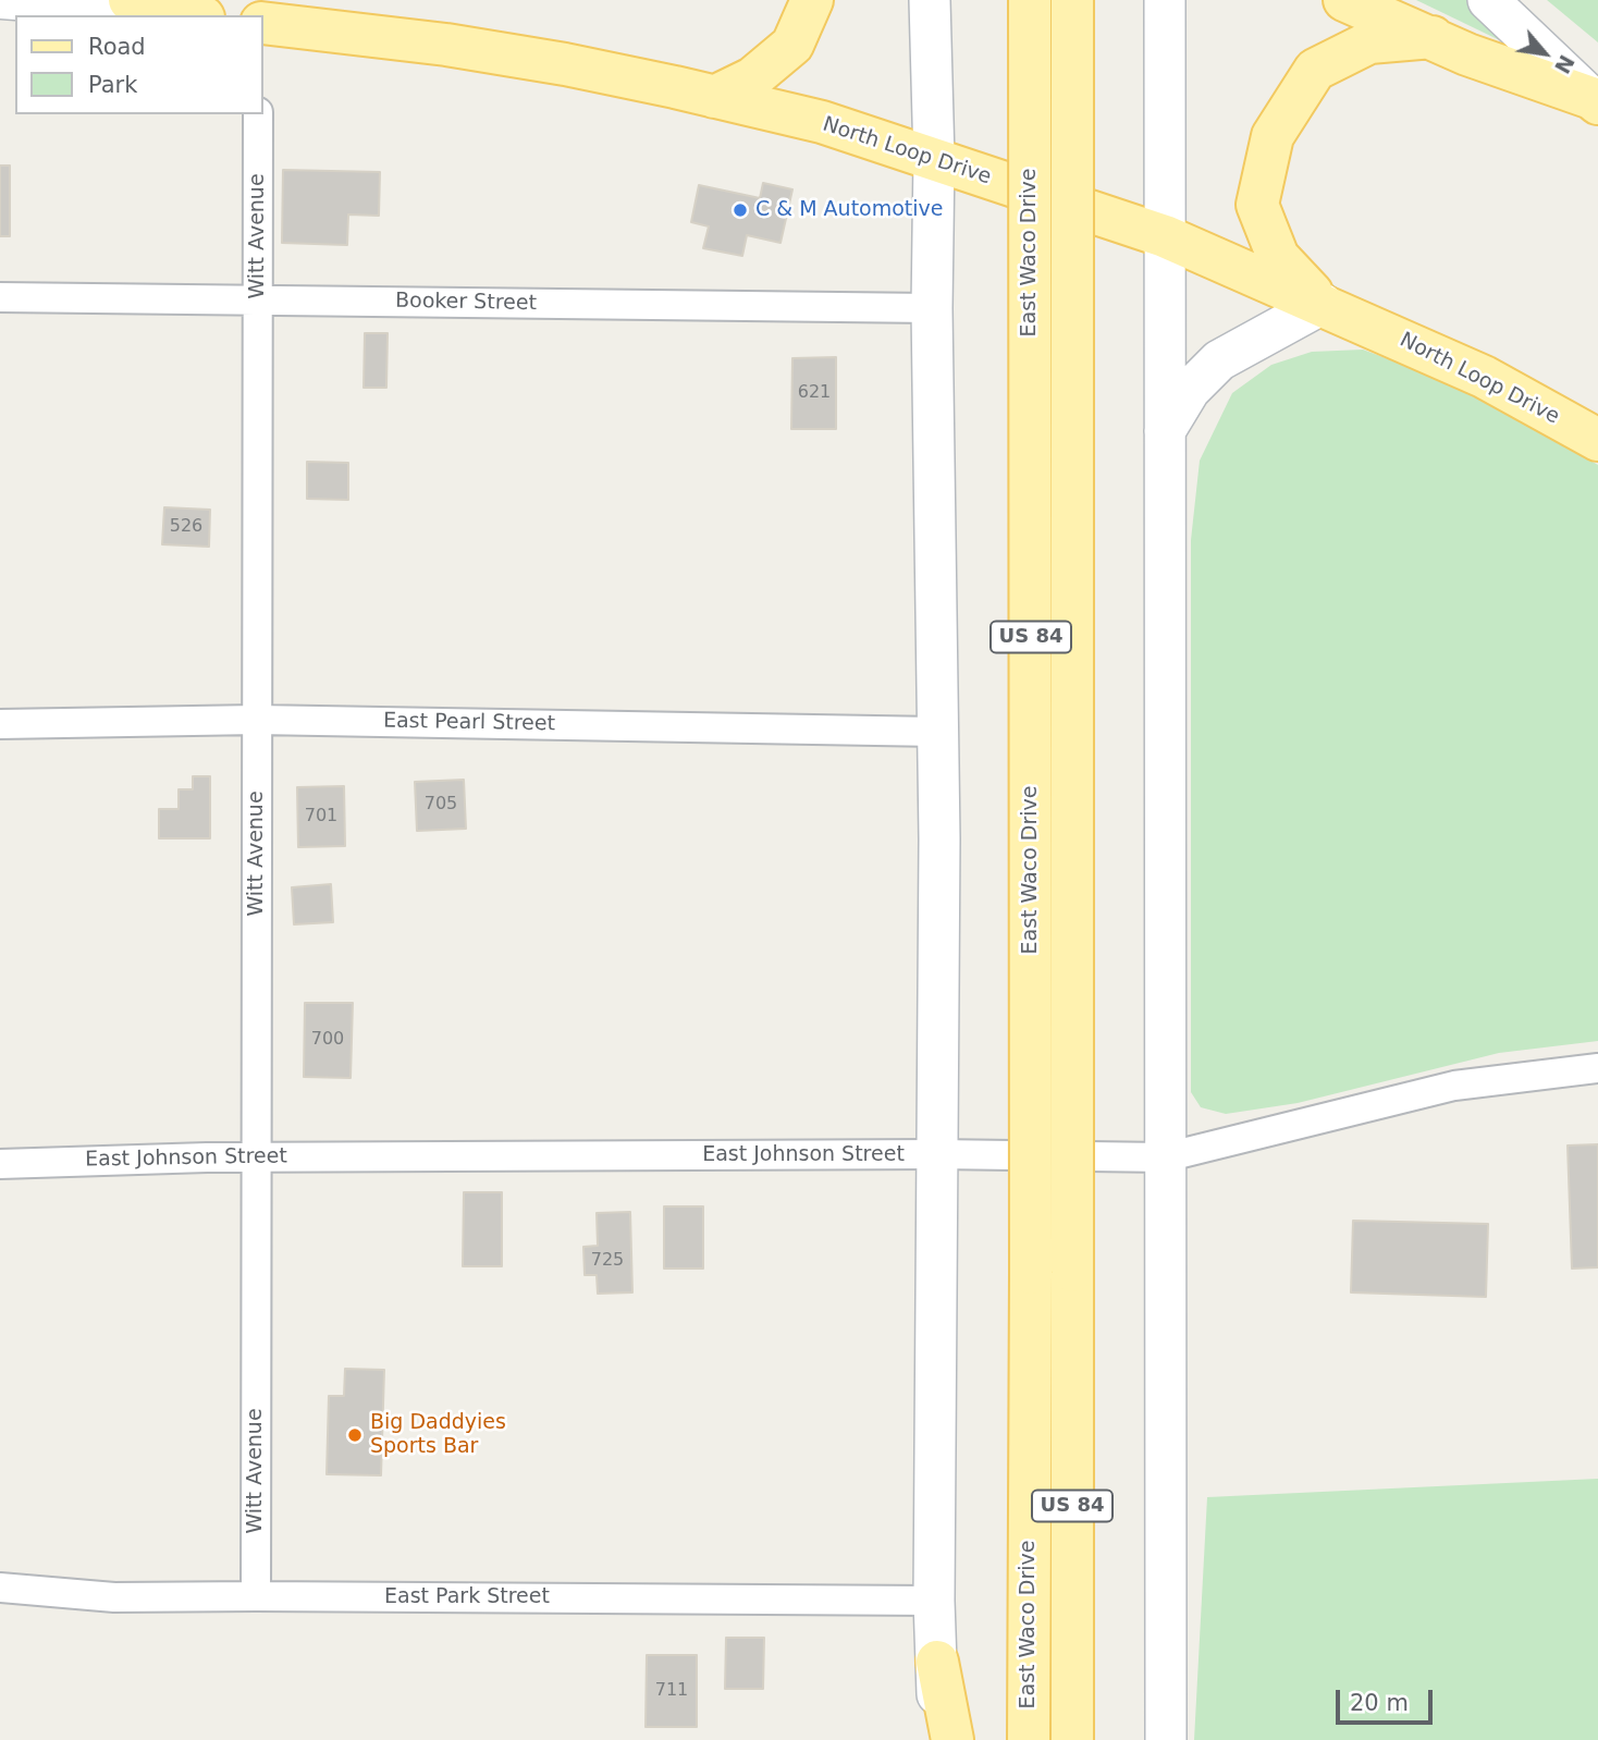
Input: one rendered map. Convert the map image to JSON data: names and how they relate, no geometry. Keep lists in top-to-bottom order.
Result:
{
  "streets": {
    "main road": ["North Loop Drive", "East Waco Drive", "US 84"],
    "street": [
      "Witt Avenue",
      "Booker Street",
      "East Pearl Street",
      "East Johnson Street",
      "East Park Street"
    ]
  },
  "crossings": [
    ["Witt Avenue", "Booker Street"],
    ["Witt Avenue", "East Pearl Street"],
    ["Witt Avenue", "East Johnson Street"],
    ["Witt Avenue", "East Park Street"]
  ],
  "places": ["C & M Automotive", "Big Daddyies Sports Bar"],
  "house_numbers": [
    "621",
    "526",
    "705",
    "701",
    "700",
    "725",
    "711"
  ],
  "legend": ["Road", "Park"],
  "scale_bar": "20 m",
  "north": "bottom right"
}
